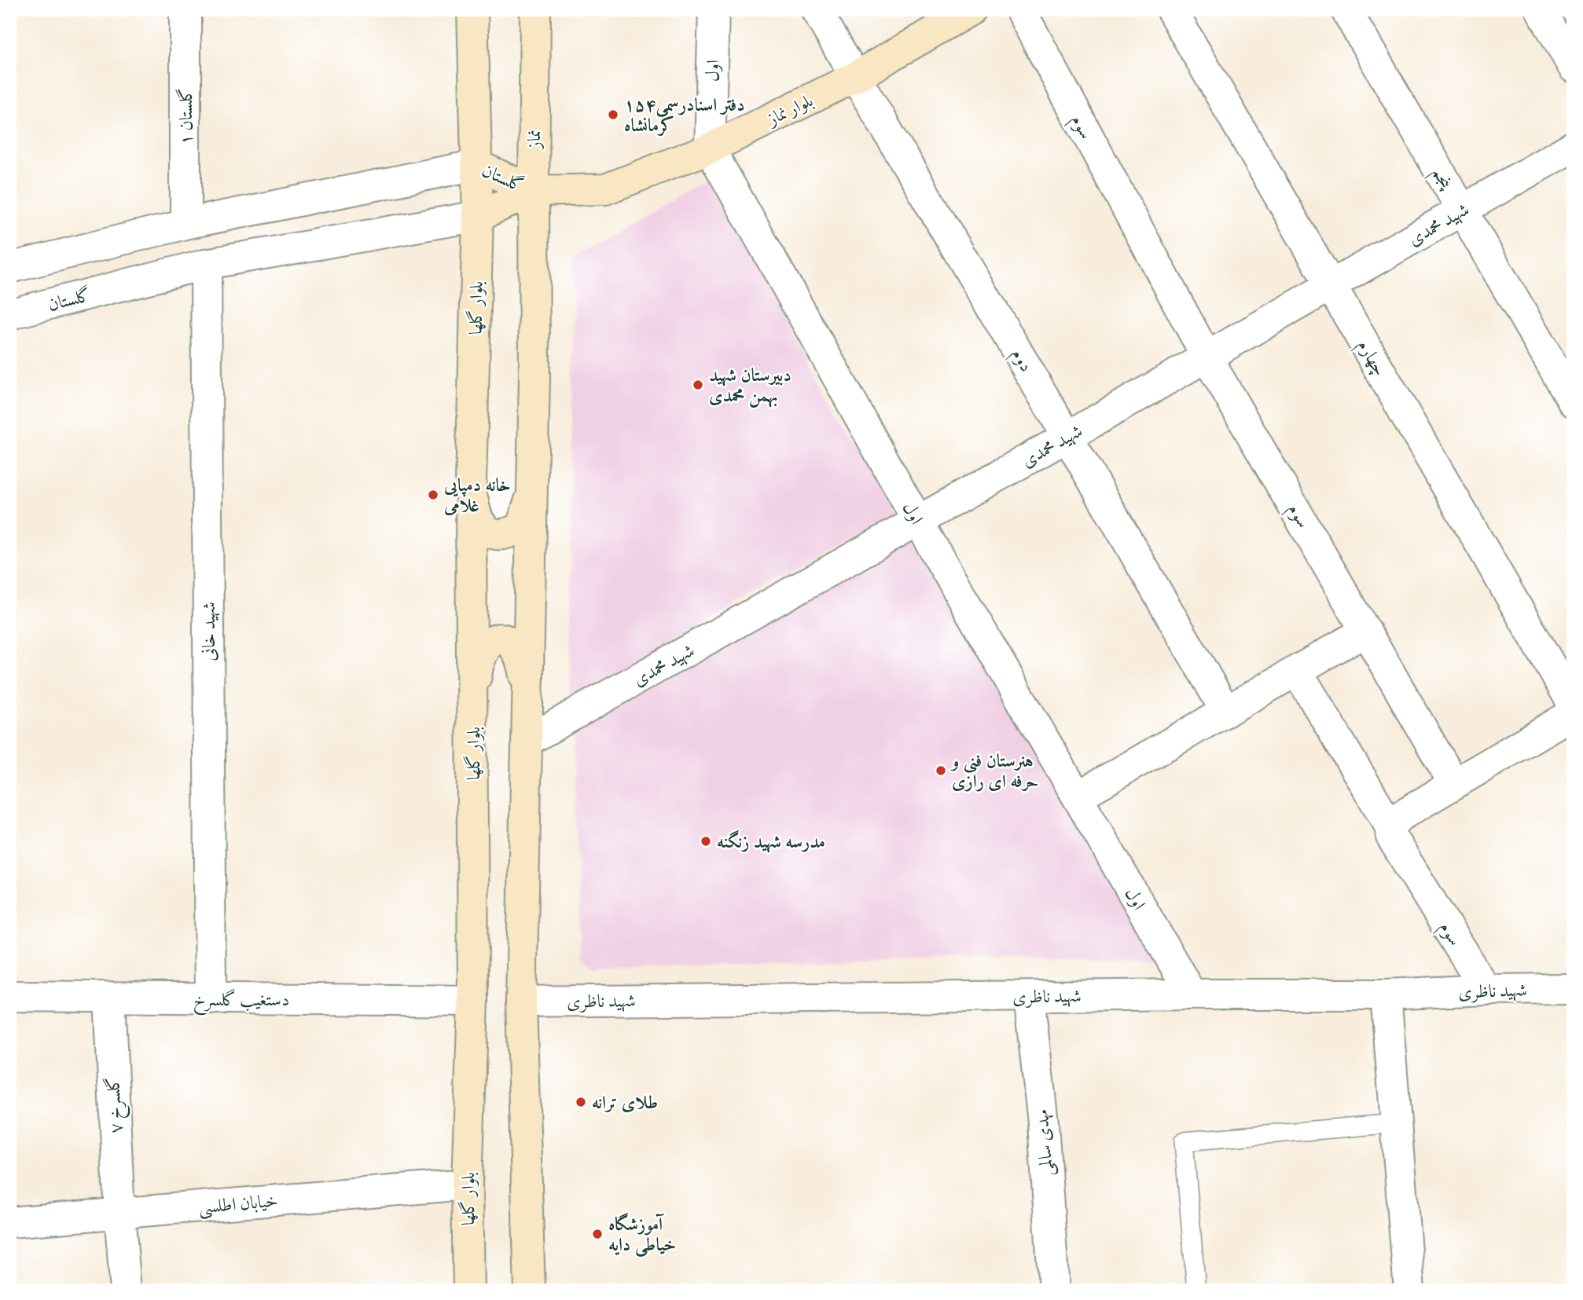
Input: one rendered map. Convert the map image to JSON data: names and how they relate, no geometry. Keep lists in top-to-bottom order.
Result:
{
  "streets": {
    "main road": [
      "بلوار نماز",
      "نماز",
      "گلستان",
      "بلوار گلها"
    ],
    "street": [
      "اول",
      "گلستان ۱",
      "سوم",
      "پنجم",
      "شهید محمدی",
      "چهارم",
      "دوم",
      "شهید خانی",
      "شهید ناظری",
      "دستغیب گلسرخ",
      "گلسرخ ۷",
      "مهدی سالمی",
      "خیابان اطلسی"
    ]
  },
  "crossings": [
    ["اول", "بلوار نماز"],
    ["اول", "شهید محمدی"],
    ["اول", "شهید ناظری"],
    ["بلوار نماز", "نماز"],
    ["بلوار نماز", "گلستان"],
    ["بلوار نماز", "دوم"],
    ["گلستان ۱", "گلستان"],
    ["سوم", "شهید محمدی"],
    ["سوم", "شهید ناظری"],
    ["نماز", "گلستان"],
    ["گلستان", "بلوار گلها"],
    ["گلستان", "شهید خانی"],
    ["پنجم", "شهید محمدی"],
    ["شهید محمدی", "چهارم"],
    ["شهید محمدی", "دوم"],
    ["بلوار گلها", "دستغیب گلسرخ"],
    ["بلوار گلها", "خیابان اطلسی"],
    ["شهید خانی", "دستغیب گلسرخ"],
    ["شهید ناظری", "مهدی سالمی"],
    ["دستغیب گلسرخ", "گلسرخ ۷"],
    ["گلسرخ ۷", "خیابان اطلسی"]
  ],
  "places": [
    "دفتر اسنادرسمی۱۵۴ کرمانشاه",
    "دبیرستان شهید بهمن محمدی",
    "خانه دمپایی غلامی",
    "هنرستان فنی و حرفه ای رازی",
    "مدرسه شهید زنگنه",
    "طلای ترانه",
    "آموزشگاه خیاطی دایه"
  ]
}
